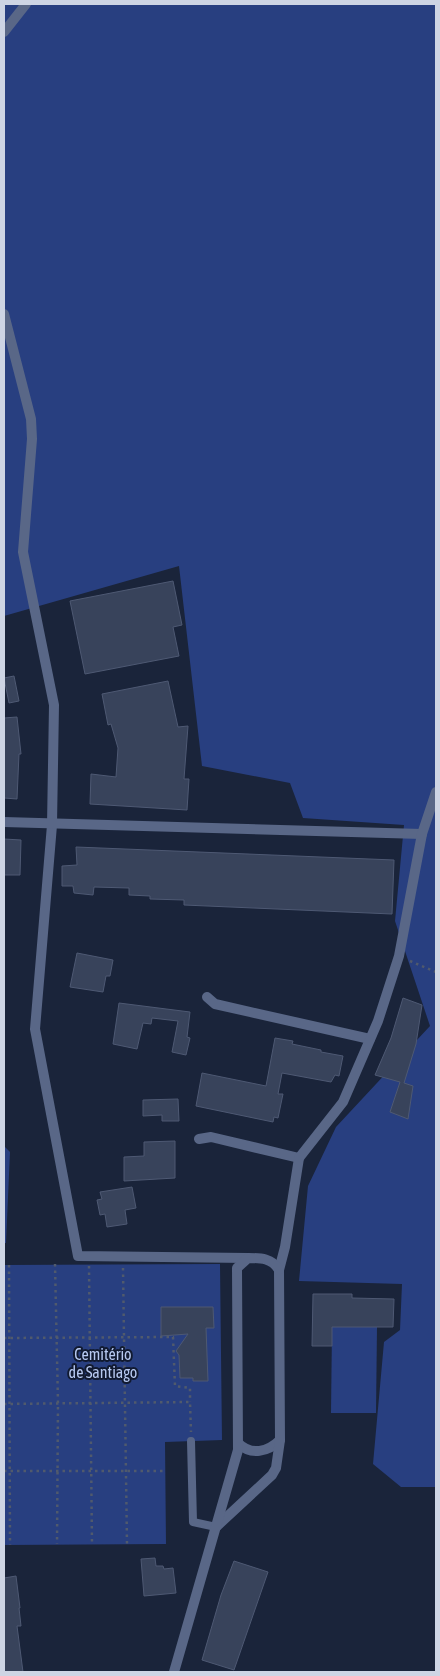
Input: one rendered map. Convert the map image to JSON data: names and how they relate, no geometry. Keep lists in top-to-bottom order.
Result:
{
  "parks": ["Cemitério de Santiago"]
}
